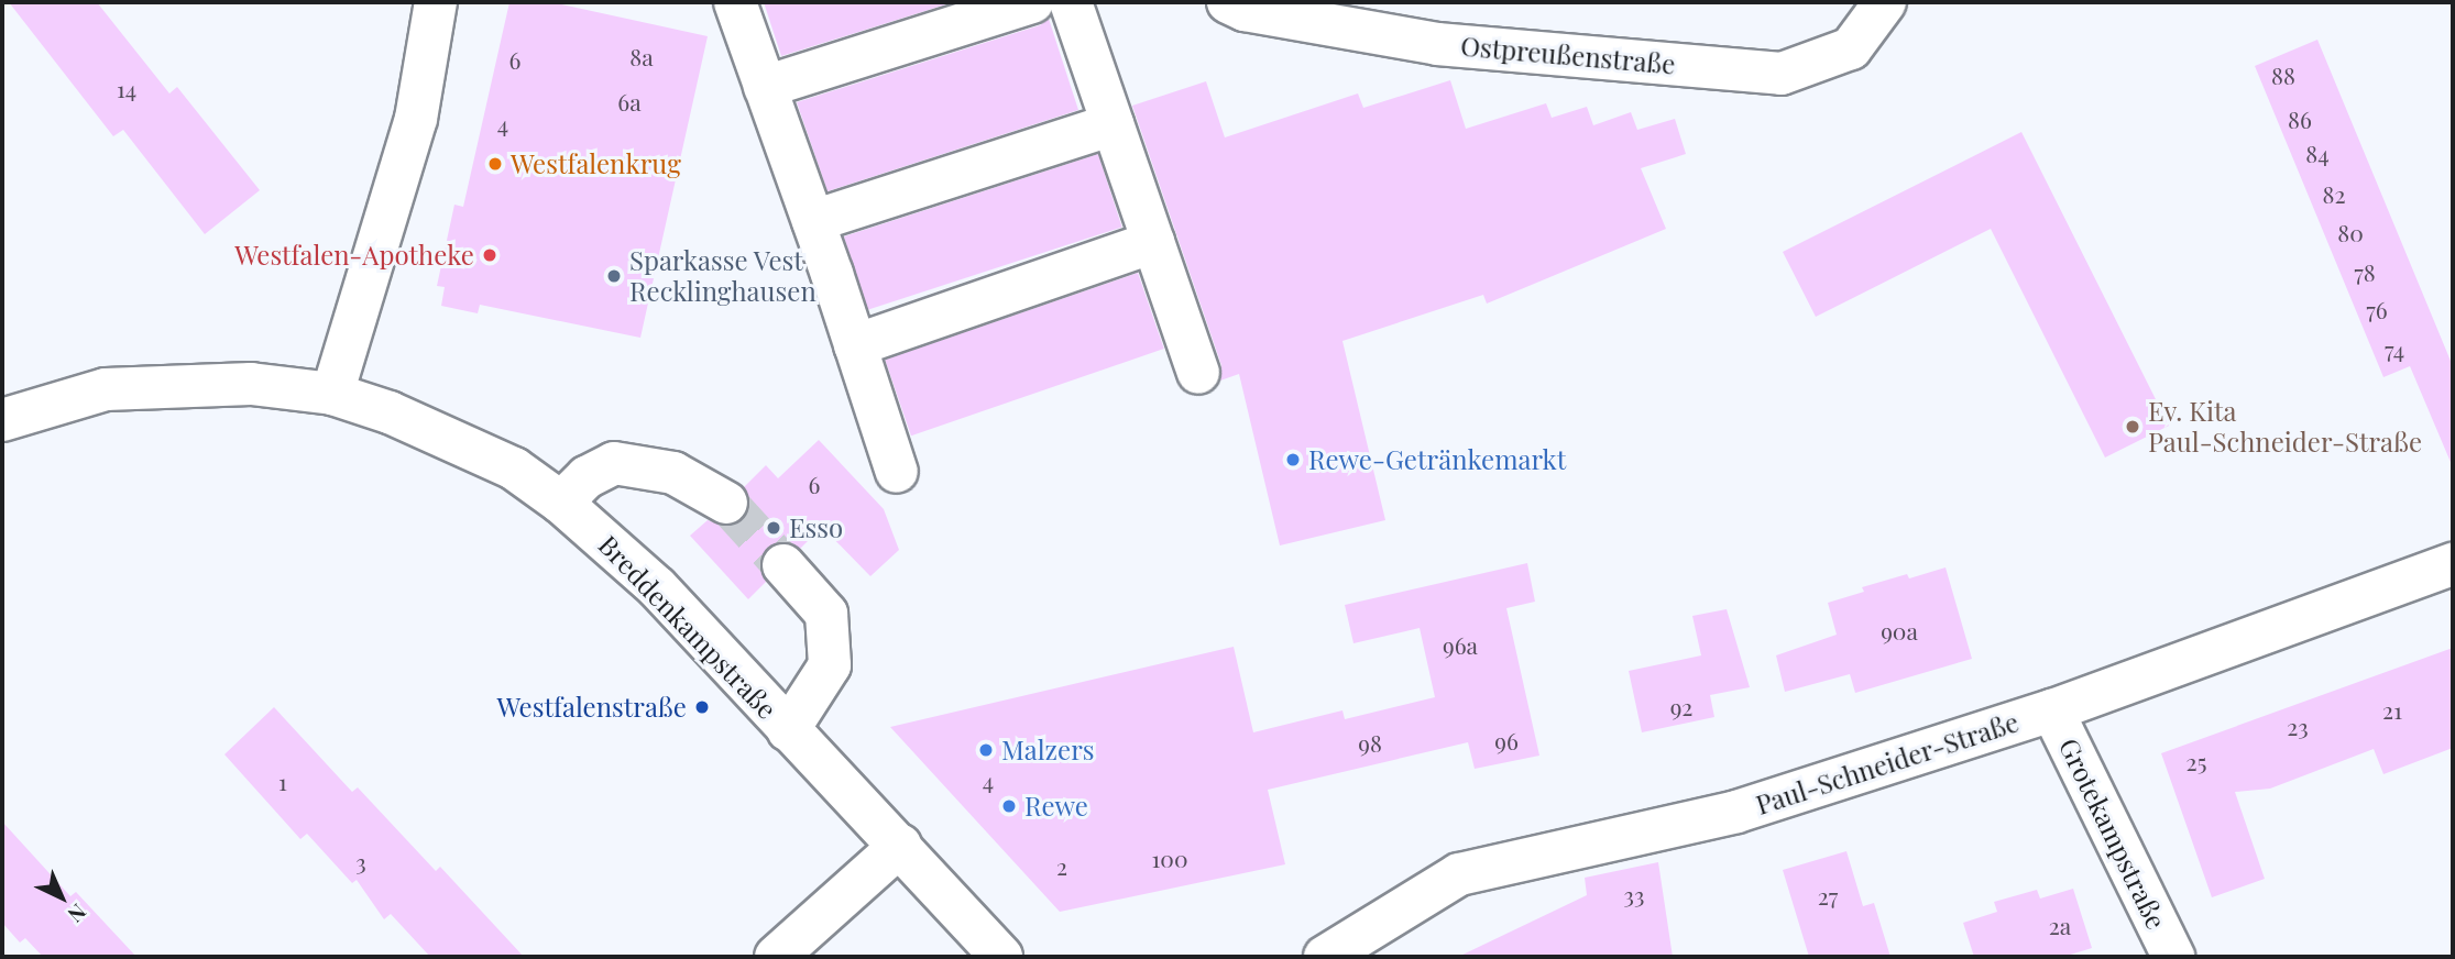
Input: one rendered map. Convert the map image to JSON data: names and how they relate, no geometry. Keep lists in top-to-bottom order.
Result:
{
  "streets": {
    "street": [
      "Ostpreußenstraße",
      "Breddenkampstraße",
      "Paul-Schneider-Straße",
      "Grotekampstraße"
    ]
  },
  "crossings": [
    ["Paul-Schneider-Straße", "Grotekampstraße"]
  ],
  "places": [
    "Westfalenkrug",
    "Westfalen-Apotheke",
    "Sparkasse Vest Recklinghausen",
    "Ev. Kita Paul-Schneider-Straße",
    "Rewe-Getränkemarkt",
    "Esso",
    "Westfalenstraße",
    "Malzers",
    "Rewe"
  ],
  "house_numbers": [
    "8a",
    "6",
    "88",
    "14",
    "6a",
    "86",
    "4",
    "84",
    "82",
    "80",
    "78",
    "76",
    "74",
    "6",
    "90a",
    "96a",
    "92",
    "21",
    "23",
    "96",
    "98",
    "25",
    "4",
    "1",
    "100",
    "3",
    "2",
    "33",
    "27",
    "2a"
  ],
  "north": "bottom right"
}
